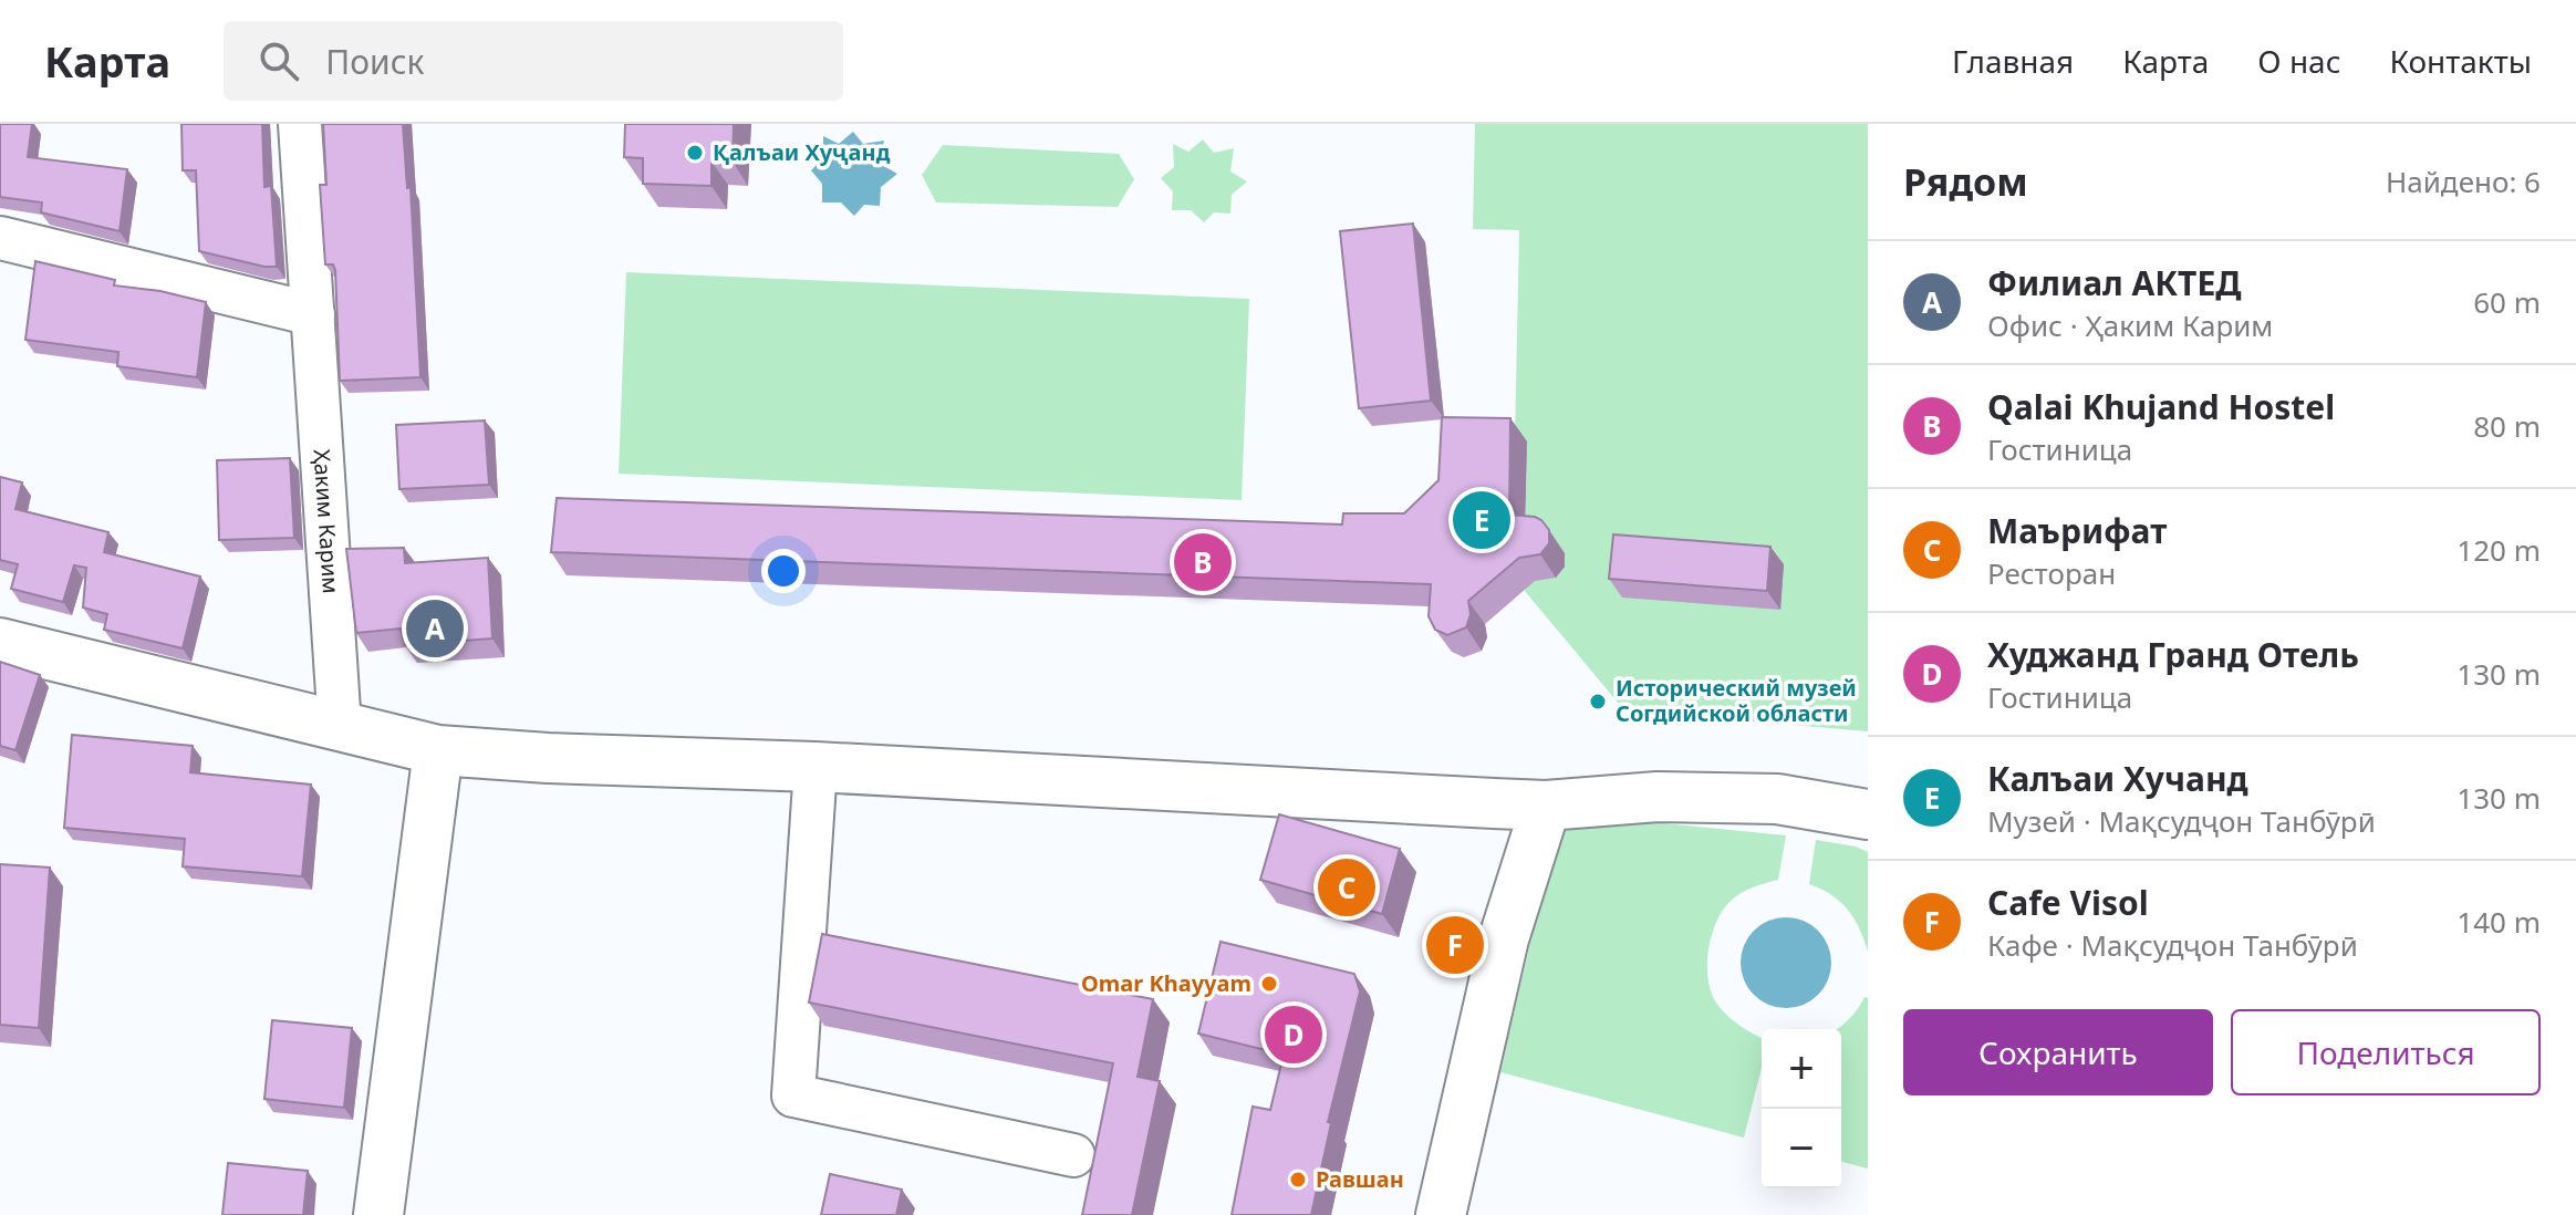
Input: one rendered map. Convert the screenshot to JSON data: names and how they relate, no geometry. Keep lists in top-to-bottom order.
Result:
{
  "streets": {
    "street": ["Ҳаким Карим"]
  },
  "places": [
    "Қалъаи Хуҷанд",
    "Исторический музей Согдийской области",
    "Omar Khayyam",
    "Равшан"
  ],
  "page": {
    "header": "Карта",
    "search": "Поиск",
    "nav": [
      "Главная",
      "Карта",
      "О нас",
      "Контакты"
    ],
    "heading": ["Рядом", "Найдено: 6"],
    "list": [
      {
        "mark": "A",
        "name": "Филиал AКТЕД",
        "note": "Офис · Ҳаким Карим",
        "value": "60 m"
      },
      {
        "mark": "B",
        "name": "Qalai Khujand Hostel",
        "note": "Гостиница",
        "value": "80 m"
      },
      {
        "mark": "C",
        "name": "Маърифат",
        "note": "Ресторан",
        "value": "120 m"
      },
      {
        "mark": "D",
        "name": "Худжанд Гранд Отель",
        "note": "Гостиница",
        "value": "130 m"
      },
      {
        "mark": "E",
        "name": "Калъаи Хучанд",
        "note": "Музей · Мақсудҷон Танбӯрӣ",
        "value": "130 m"
      },
      {
        "mark": "F",
        "name": "Cafe Visol",
        "note": "Кафе · Мақсудҷон Танбӯрӣ",
        "value": "140 m"
      }
    ],
    "pins": [
      "E",
      "B",
      "A",
      "C",
      "F",
      "D"
    ],
    "buttons": ["Сохранить", "Поделиться"],
    "map_buttons": ["+", "−"]
  }
}
